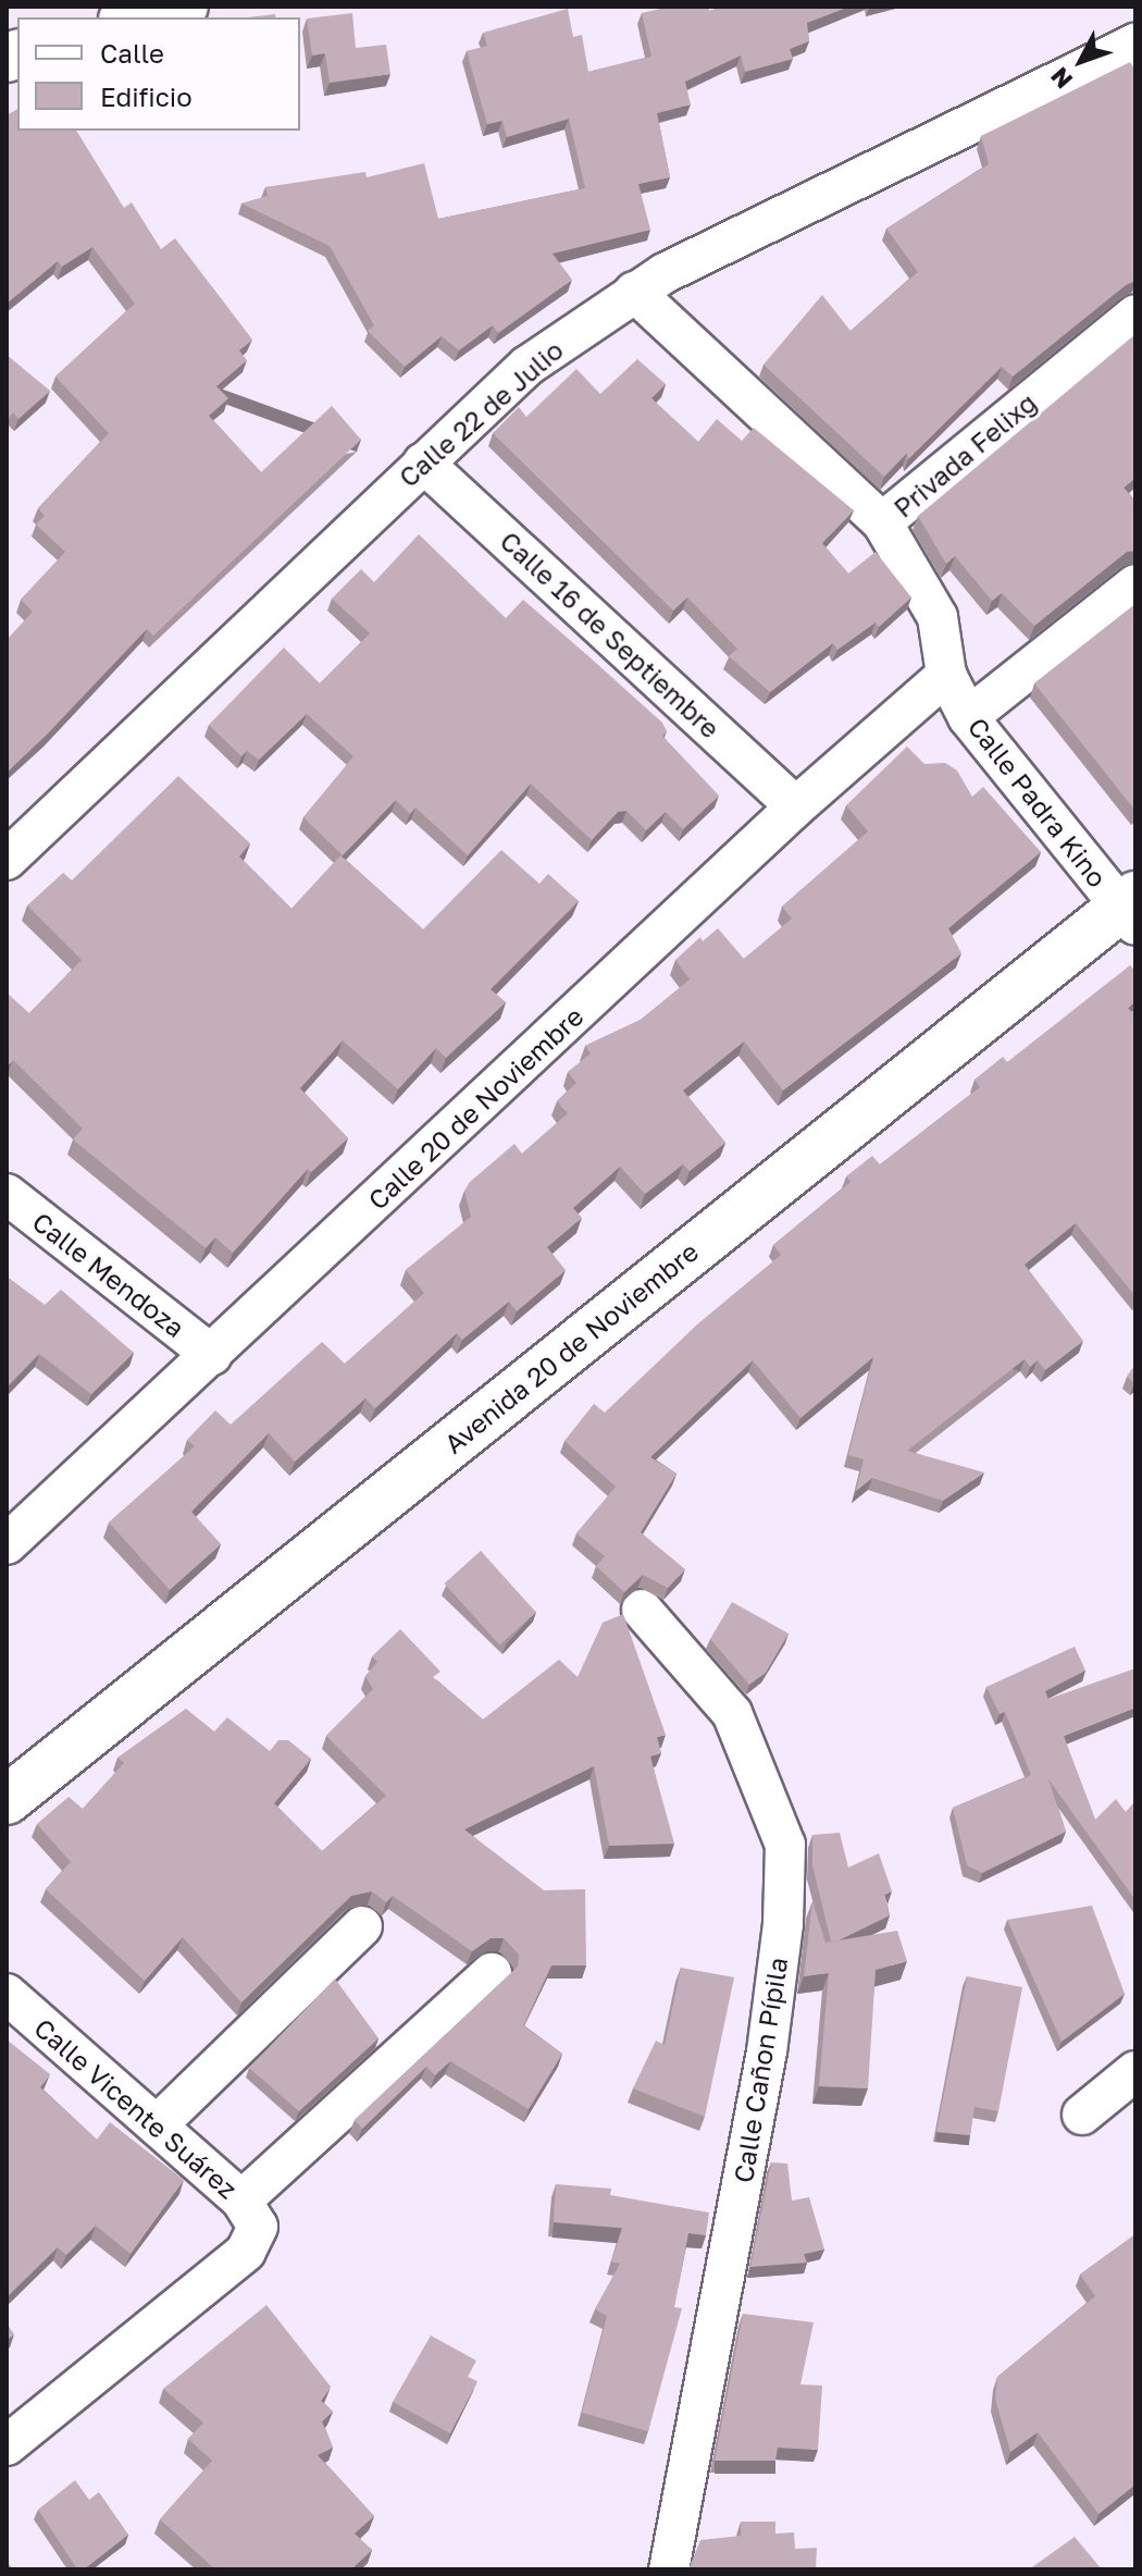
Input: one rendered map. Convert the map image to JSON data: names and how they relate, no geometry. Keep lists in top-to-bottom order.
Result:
{
  "streets": {
    "street": [
      "Calle 22 de Julio",
      "Privada Felixg",
      "Calle 16 de Septiembre",
      "Calle Padra Kino",
      "Calle 20 de Noviembre",
      "Calle Mendoza",
      "Avenida 20 de Noviembre",
      "Calle Cañon Pípila",
      "Calle Vicente Suárez"
    ]
  },
  "crossings": [
    ["Calle 22 de Julio", "Calle 16 de Septiembre"],
    ["Privada Felixg", "Calle Padra Kino"],
    ["Privada Felixg", "Calle 20 de Noviembre"],
    ["Calle 16 de Septiembre", "Calle 20 de Noviembre"],
    ["Calle Padra Kino", "Calle 20 de Noviembre"],
    ["Calle Padra Kino", "Avenida 20 de Noviembre"],
    ["Calle 20 de Noviembre", "Calle Mendoza"]
  ],
  "legend": ["Calle", "Edificio"],
  "north": "bottom left"
}
